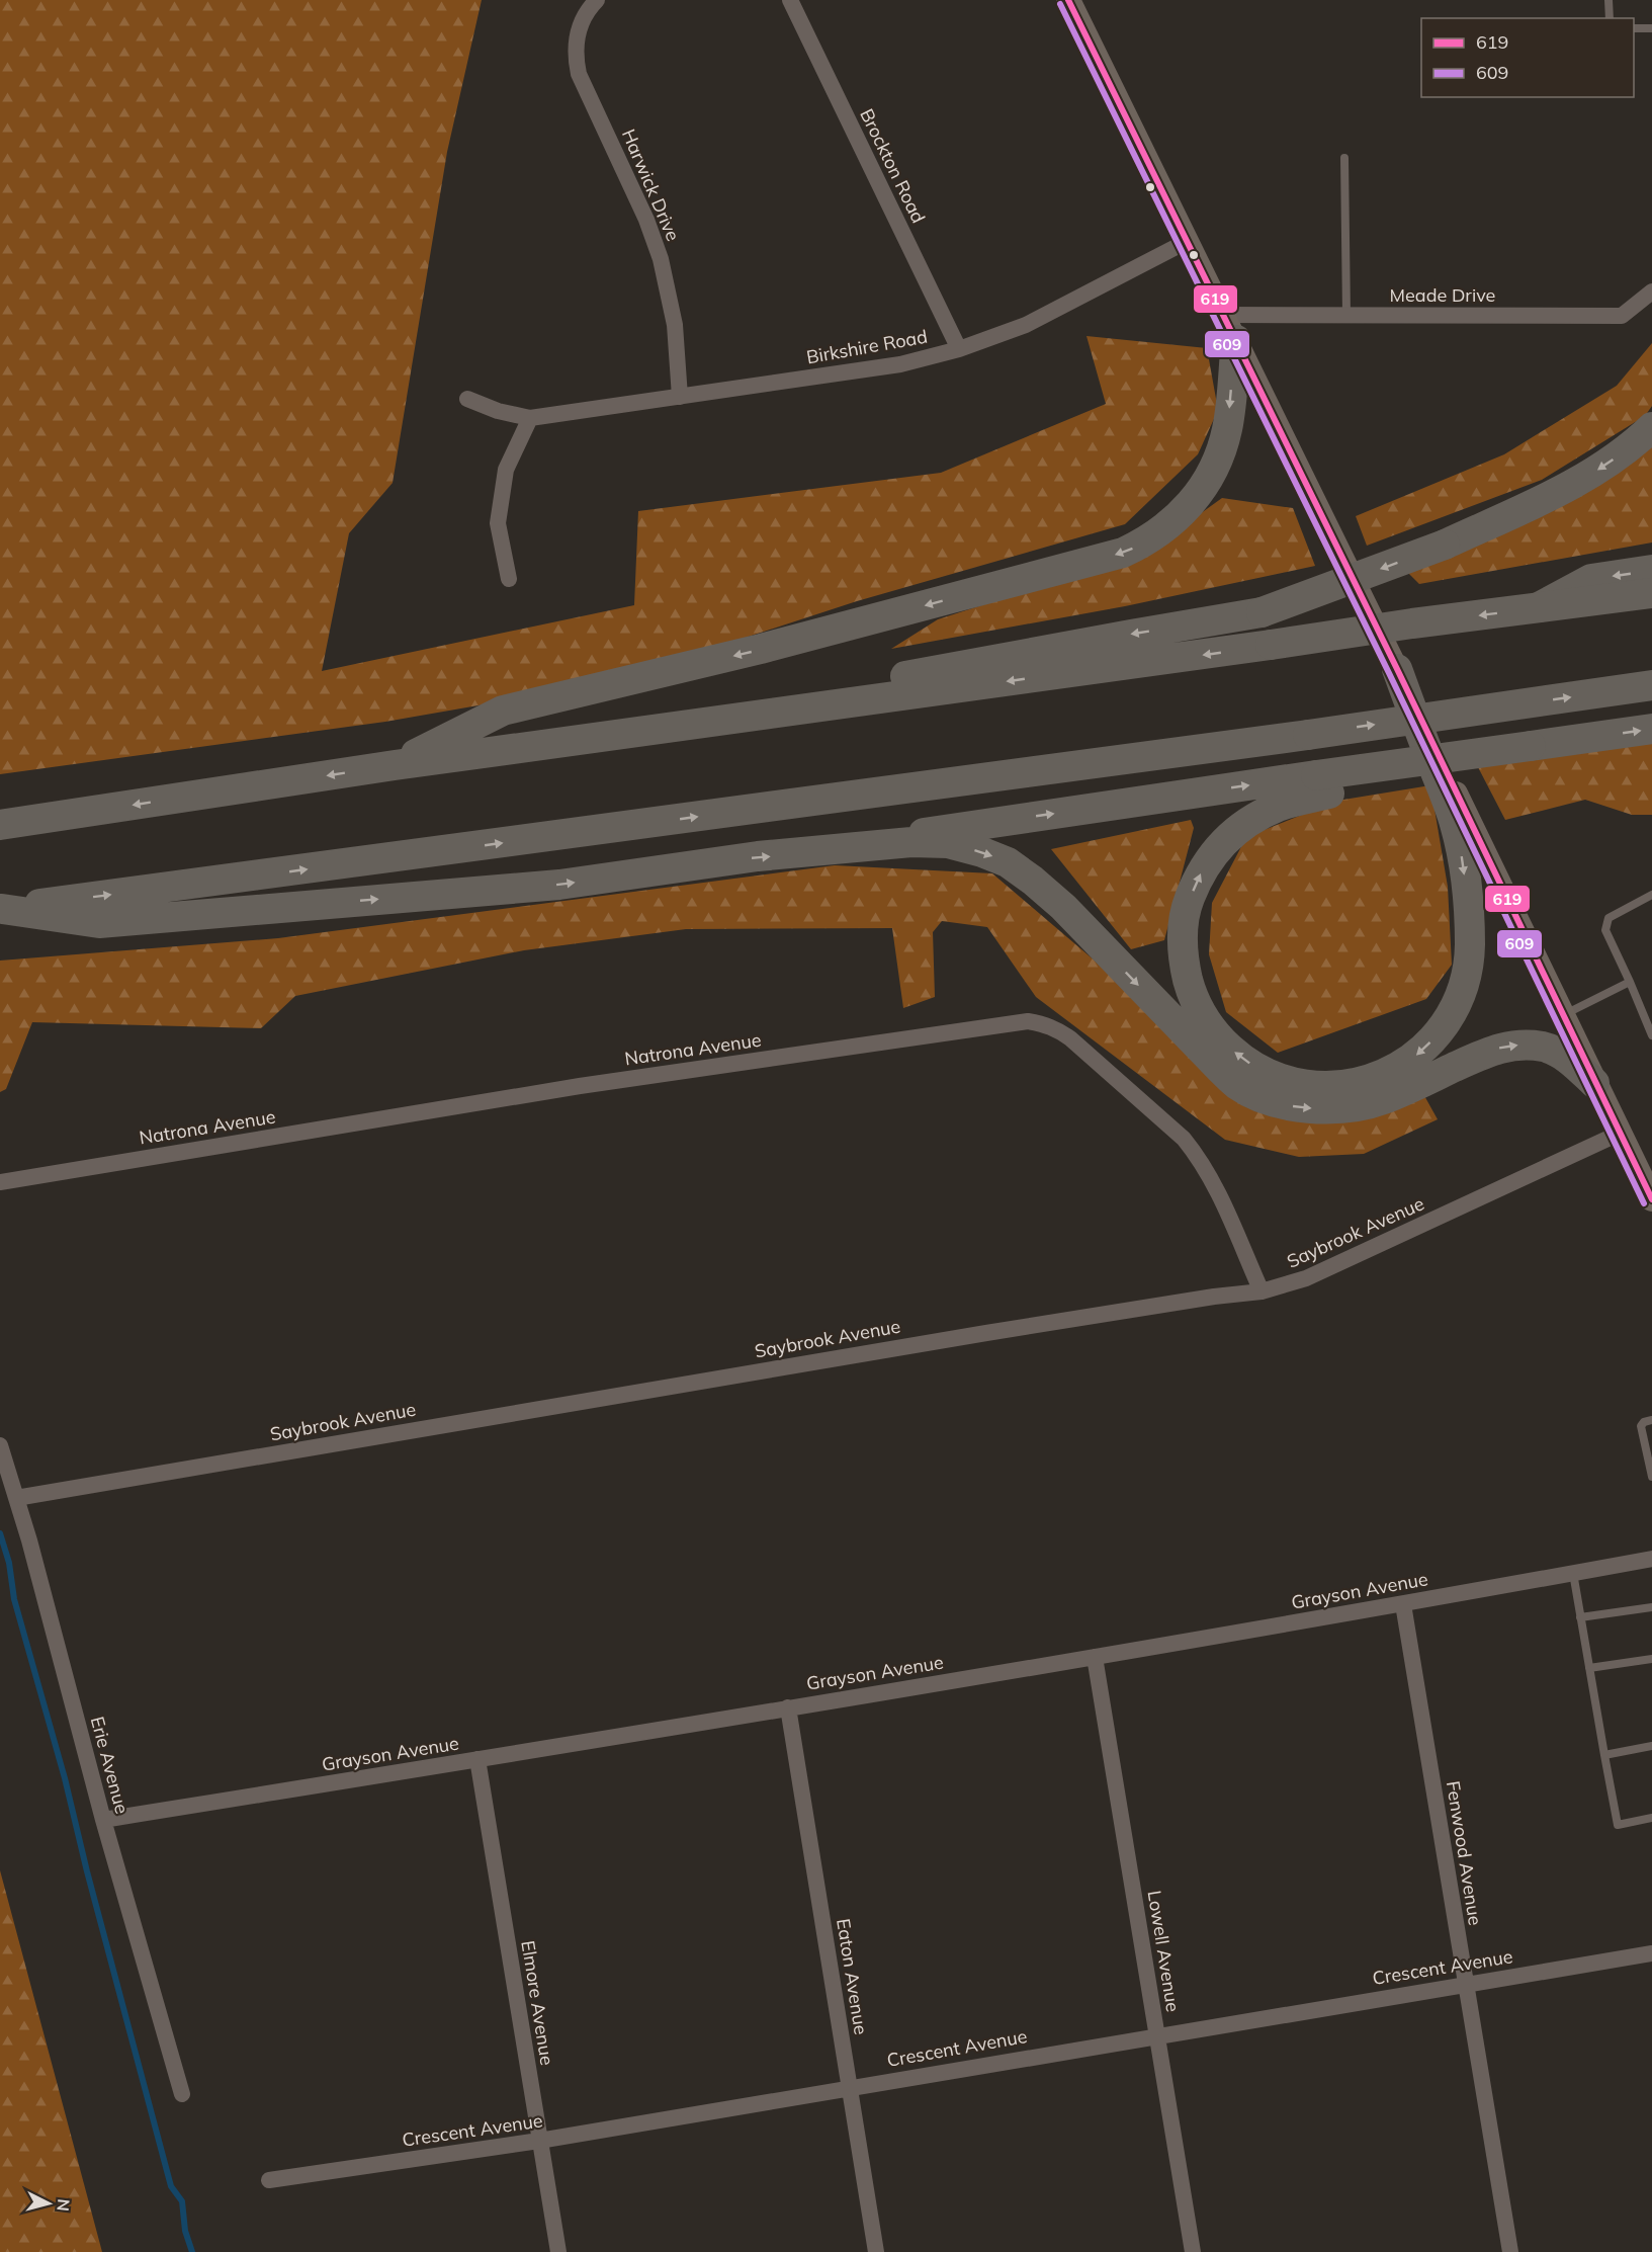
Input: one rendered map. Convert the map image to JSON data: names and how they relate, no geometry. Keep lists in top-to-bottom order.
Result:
{
  "streets": {
    "street": [
      "Brockton Road",
      "Harwick Drive",
      "Meade Drive",
      "Birkshire Road",
      "Natrona Avenue",
      "Saybrook Avenue",
      "Grayson Avenue",
      "Erie Avenue",
      "Fenwood Avenue",
      "Lowell Avenue",
      "Crescent Avenue",
      "Eaton Avenue",
      "Elmore Avenue"
    ]
  },
  "crossings": [
    ["Brockton Road", "Birkshire Road"],
    ["Harwick Drive", "Birkshire Road"],
    ["Natrona Avenue", "Saybrook Avenue"],
    ["Saybrook Avenue", "Erie Avenue"],
    ["Grayson Avenue", "Erie Avenue"],
    ["Grayson Avenue", "Fenwood Avenue"],
    ["Grayson Avenue", "Lowell Avenue"],
    ["Grayson Avenue", "Eaton Avenue"],
    ["Grayson Avenue", "Elmore Avenue"],
    ["Fenwood Avenue", "Crescent Avenue"],
    ["Lowell Avenue", "Crescent Avenue"],
    ["Crescent Avenue", "Eaton Avenue"],
    ["Crescent Avenue", "Elmore Avenue"]
  ],
  "lines": ["transit line 619", "transit line 609"],
  "legend": ["619", "609"],
  "north": "right"
}
